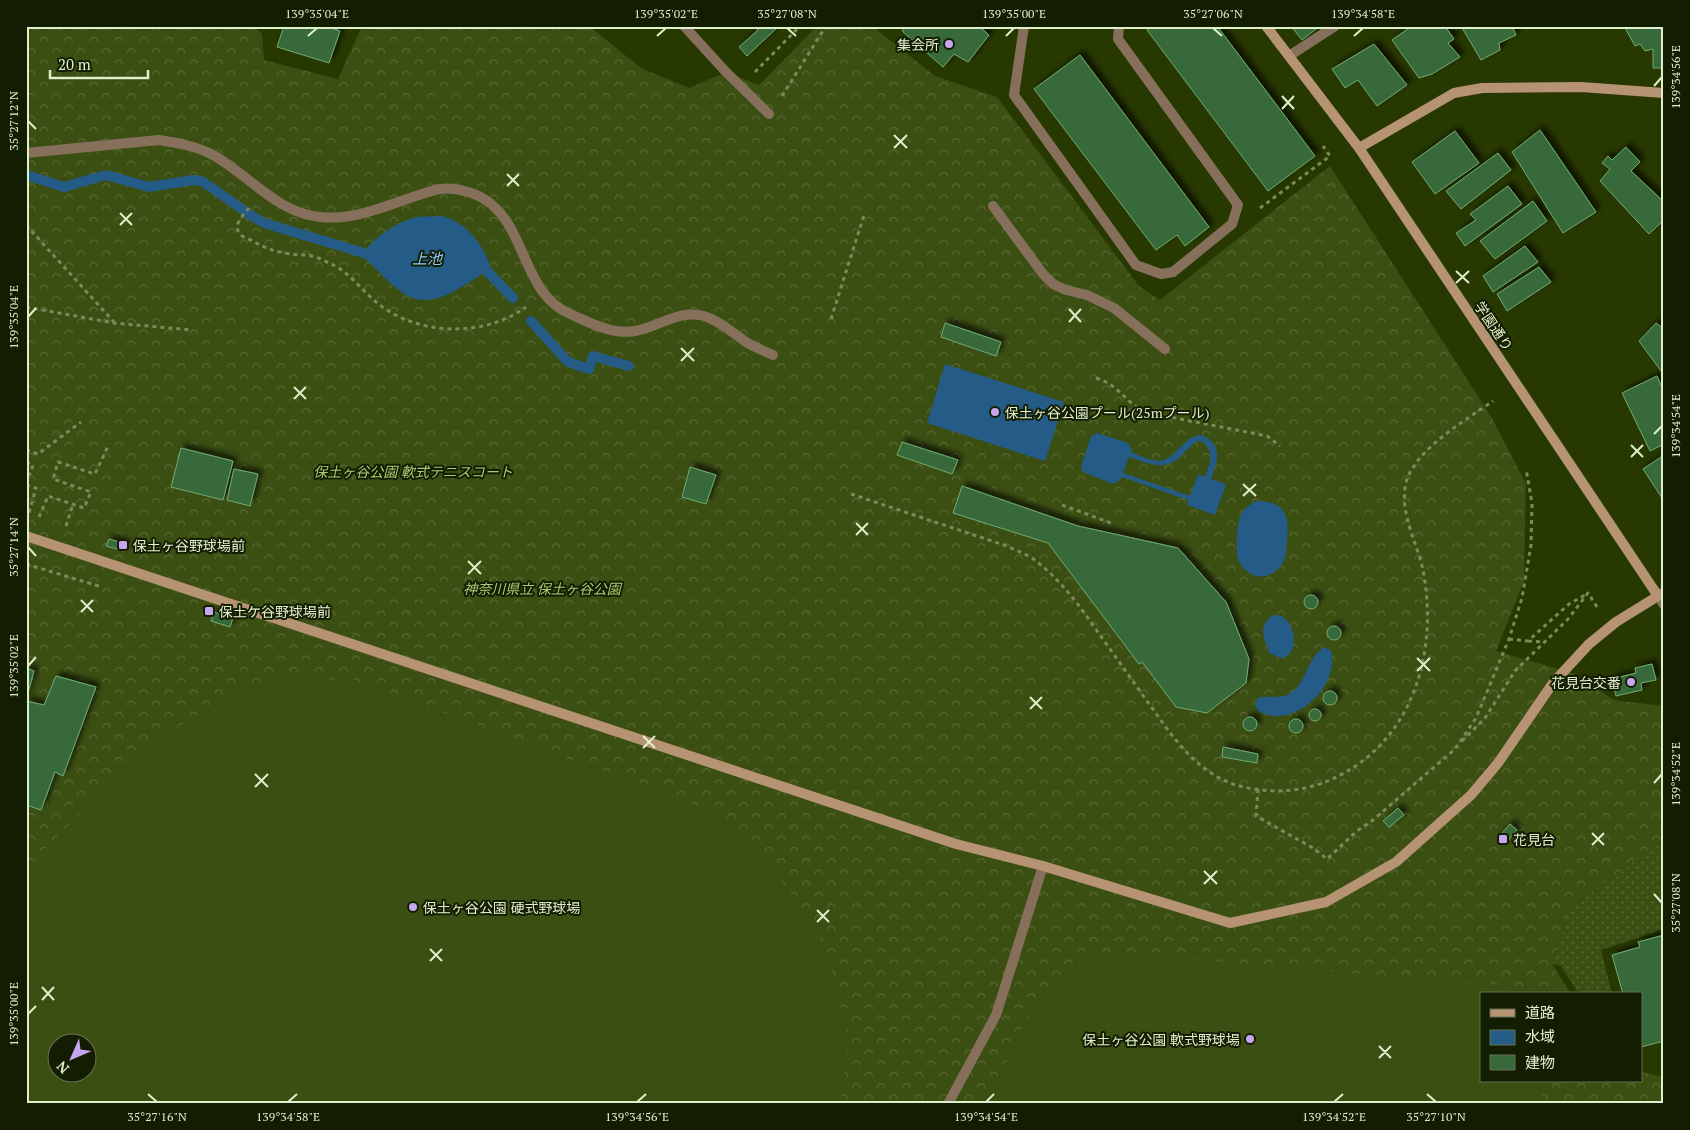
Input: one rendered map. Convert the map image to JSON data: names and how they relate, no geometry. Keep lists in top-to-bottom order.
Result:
{
  "streets": {
    "street": ["学園通り"]
  },
  "water": ["上池"],
  "parks": ["保土ヶ谷公園 軟式テニスコート", "神奈川県立 保土ヶ谷公園"],
  "places": {
    "other": [
      "集会所",
      "保土ヶ谷公園プール(25mプール)",
      "花見台交番",
      "保土ヶ谷公園 硬式野球場",
      "保土ヶ谷公園 軟式野球場"
    ],
    "transit": ["保土ヶ谷野球場前", "保土ケ谷野球場前", "花見台"]
  },
  "legend": ["道路", "水域", "建物"],
  "scale_bar": "20 m",
  "north": "bottom left",
  "coordinates": [
    "139°35'04\"E",
    "139°35'02\"E",
    "35°27'08\"N",
    "139°35'00\"E",
    "35°27'06\"N",
    "139°34'58\"E",
    "139°34'56\"E",
    "35°27'12\"N",
    "139°34'54\"E",
    "35°27'14\"N",
    "139°34'52\"E",
    "35°27'16\"N",
    "35°27'10\"N"
  ]
}
